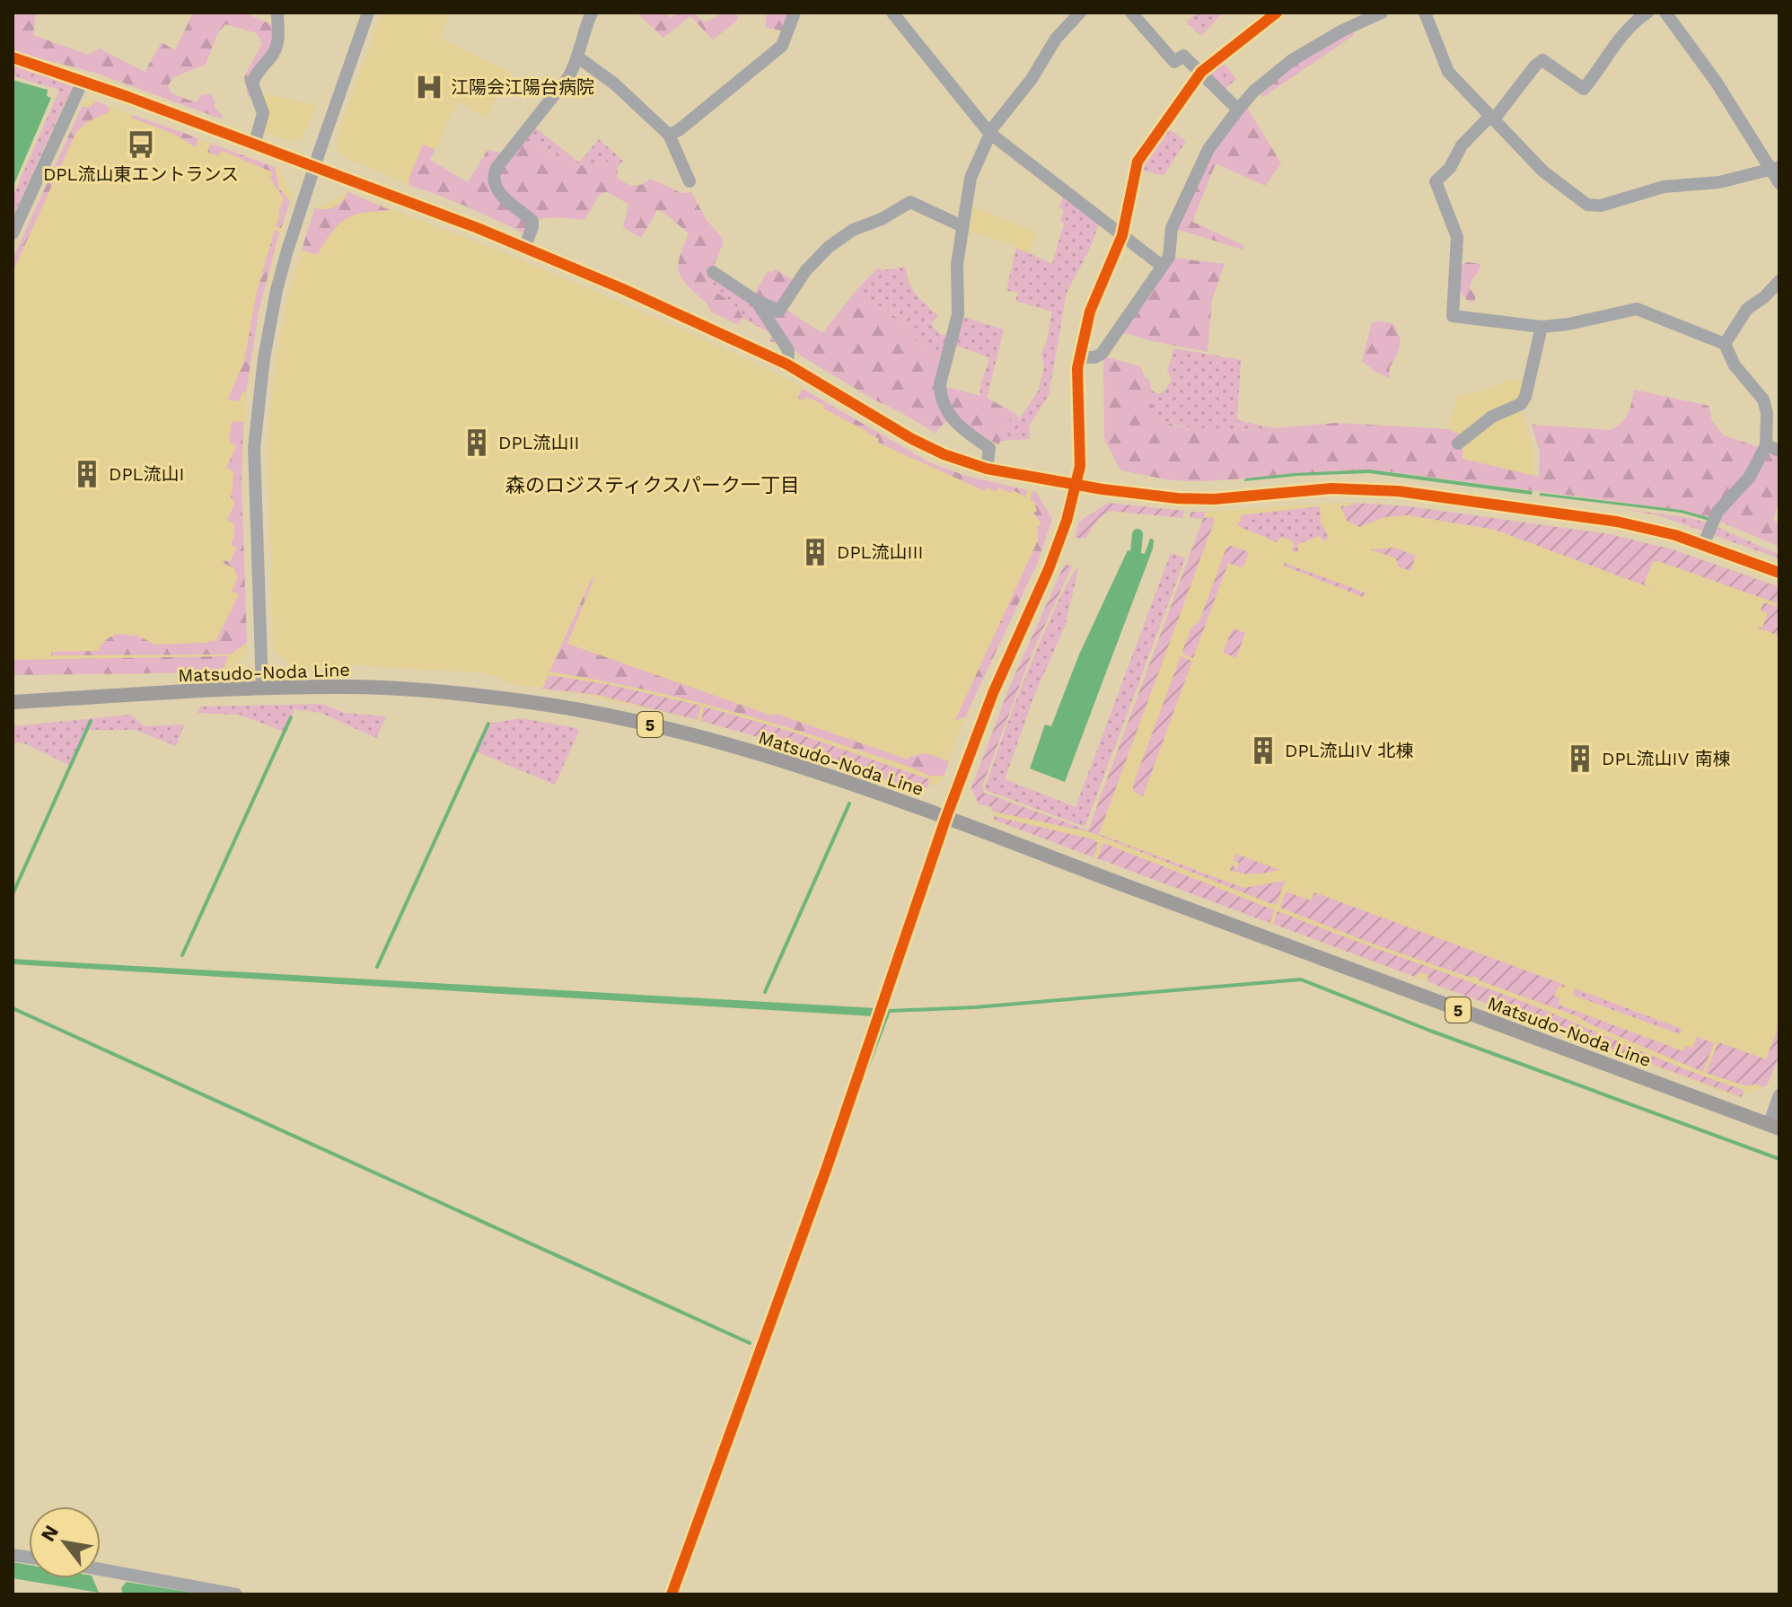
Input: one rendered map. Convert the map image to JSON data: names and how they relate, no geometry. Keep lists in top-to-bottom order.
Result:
{
  "streets": {
    "main road": ["Matsudo-Noda Line", "5"]
  },
  "districts": ["森のロジスティクスパーク一丁目"],
  "places": {
    "hospital": ["江陽会江陽台病院"],
    "bus stop": ["DPL流山東エントランス"],
    "building": [
      "DPL流山II",
      "DPL流山I",
      "DPL流山III",
      "DPL流山IV 北棟",
      "DPL流山IV 南棟"
    ]
  },
  "north": "top left"
}
